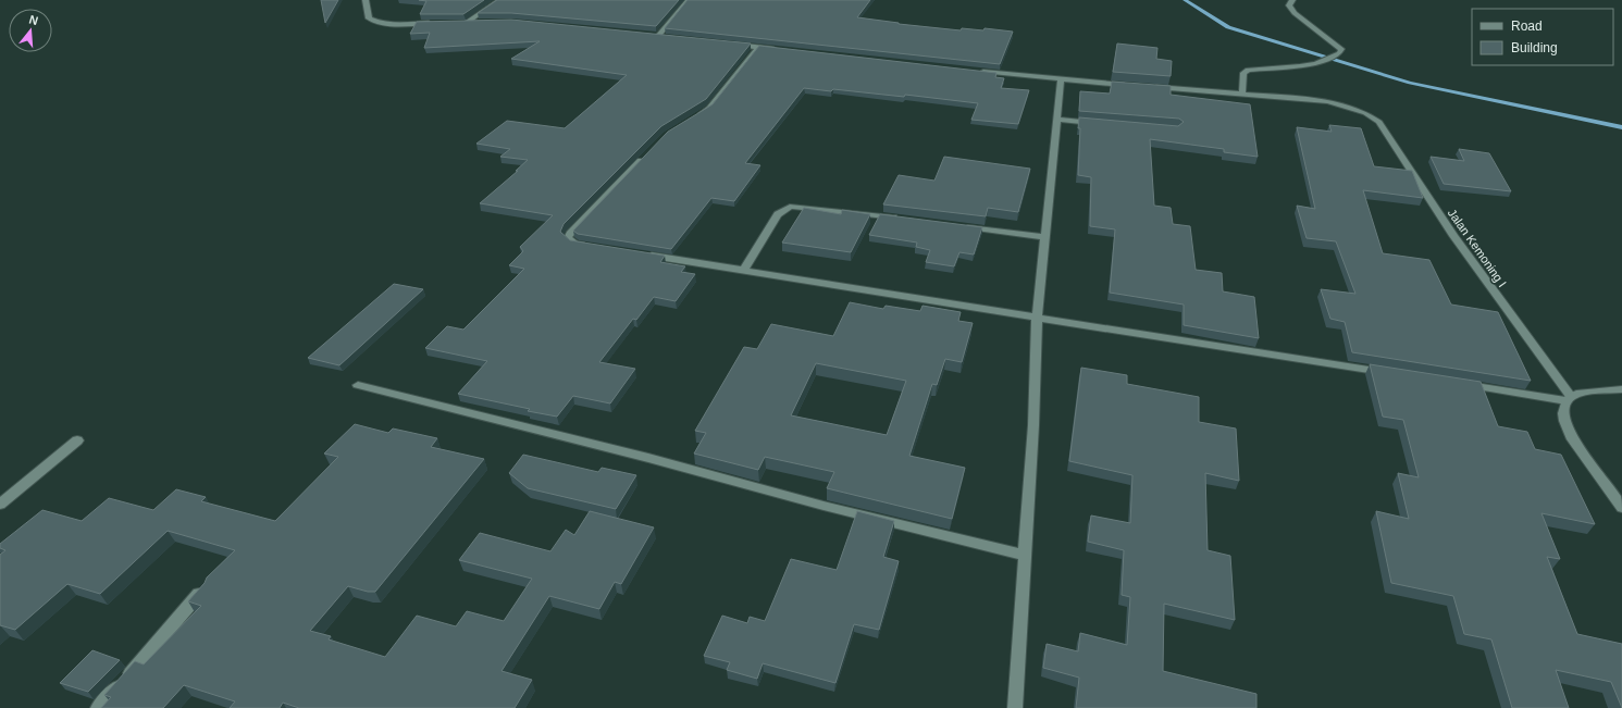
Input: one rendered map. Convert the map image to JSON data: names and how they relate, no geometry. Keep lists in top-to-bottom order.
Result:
{
  "streets": {
    "street": ["Jalan Kemoning I"]
  },
  "legend": ["Road", "Building"],
  "north": "top"
}
